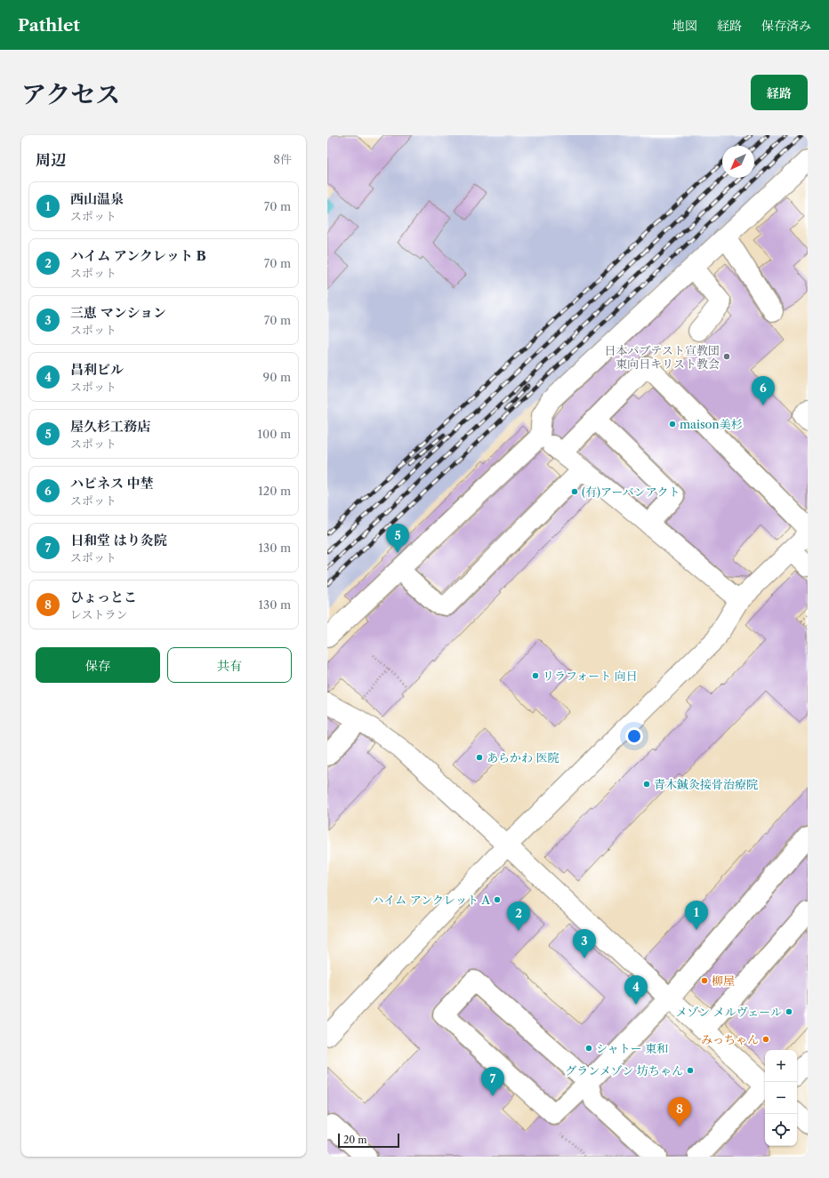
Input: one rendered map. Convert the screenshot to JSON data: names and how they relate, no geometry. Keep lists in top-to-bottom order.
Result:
{
  "places": [
    "日本パブテスト宣教団 東向日キリスト教会",
    "maison美杉",
    "(有)アーバンアクト",
    "リラフォート 向日",
    "あらかわ 医院",
    "青木鍼灸接骨治療院",
    "ハイム アンクレット A",
    "柳屋",
    "メゾン メルヴェール",
    "みっちゃん",
    "シャトー 東和",
    "グランメゾン 坊ちゃん"
  ],
  "scale_bar": "20 m",
  "north": "bottom left",
  "page": {
    "header": "Pathlet",
    "nav": ["地図", "経路", "保存済み"],
    "title": "アクセス",
    "buttons": [
      "経路",
      ["保存", "共有"]
    ],
    "heading": ["周辺", "8件"],
    "list": [
      {
        "mark": "1",
        "name": "西山温泉",
        "note": "スポット",
        "value": "70 m"
      },
      {
        "mark": "2",
        "name": "ハイム アンクレット B",
        "note": "スポット",
        "value": "70 m"
      },
      {
        "mark": "3",
        "name": "三恵 マンション",
        "note": "スポット",
        "value": "70 m"
      },
      {
        "mark": "4",
        "name": "昌利ビル",
        "note": "スポット",
        "value": "90 m"
      },
      {
        "mark": "5",
        "name": "屋久杉工務店",
        "note": "スポット",
        "value": "100 m"
      },
      {
        "mark": "6",
        "name": "ハピネス 中埜",
        "note": "スポット",
        "value": "120 m"
      },
      {
        "mark": "7",
        "name": "日和堂 はり灸院",
        "note": "スポット",
        "value": "130 m"
      },
      {
        "mark": "8",
        "name": "ひょっとこ",
        "note": "レストラン",
        "value": "130 m"
      }
    ],
    "pins": [
      "6",
      "5",
      "1",
      "2",
      "3",
      "4",
      "7",
      "8"
    ],
    "map_buttons": ["+", "−"],
    "scale": "20 m"
  }
}
